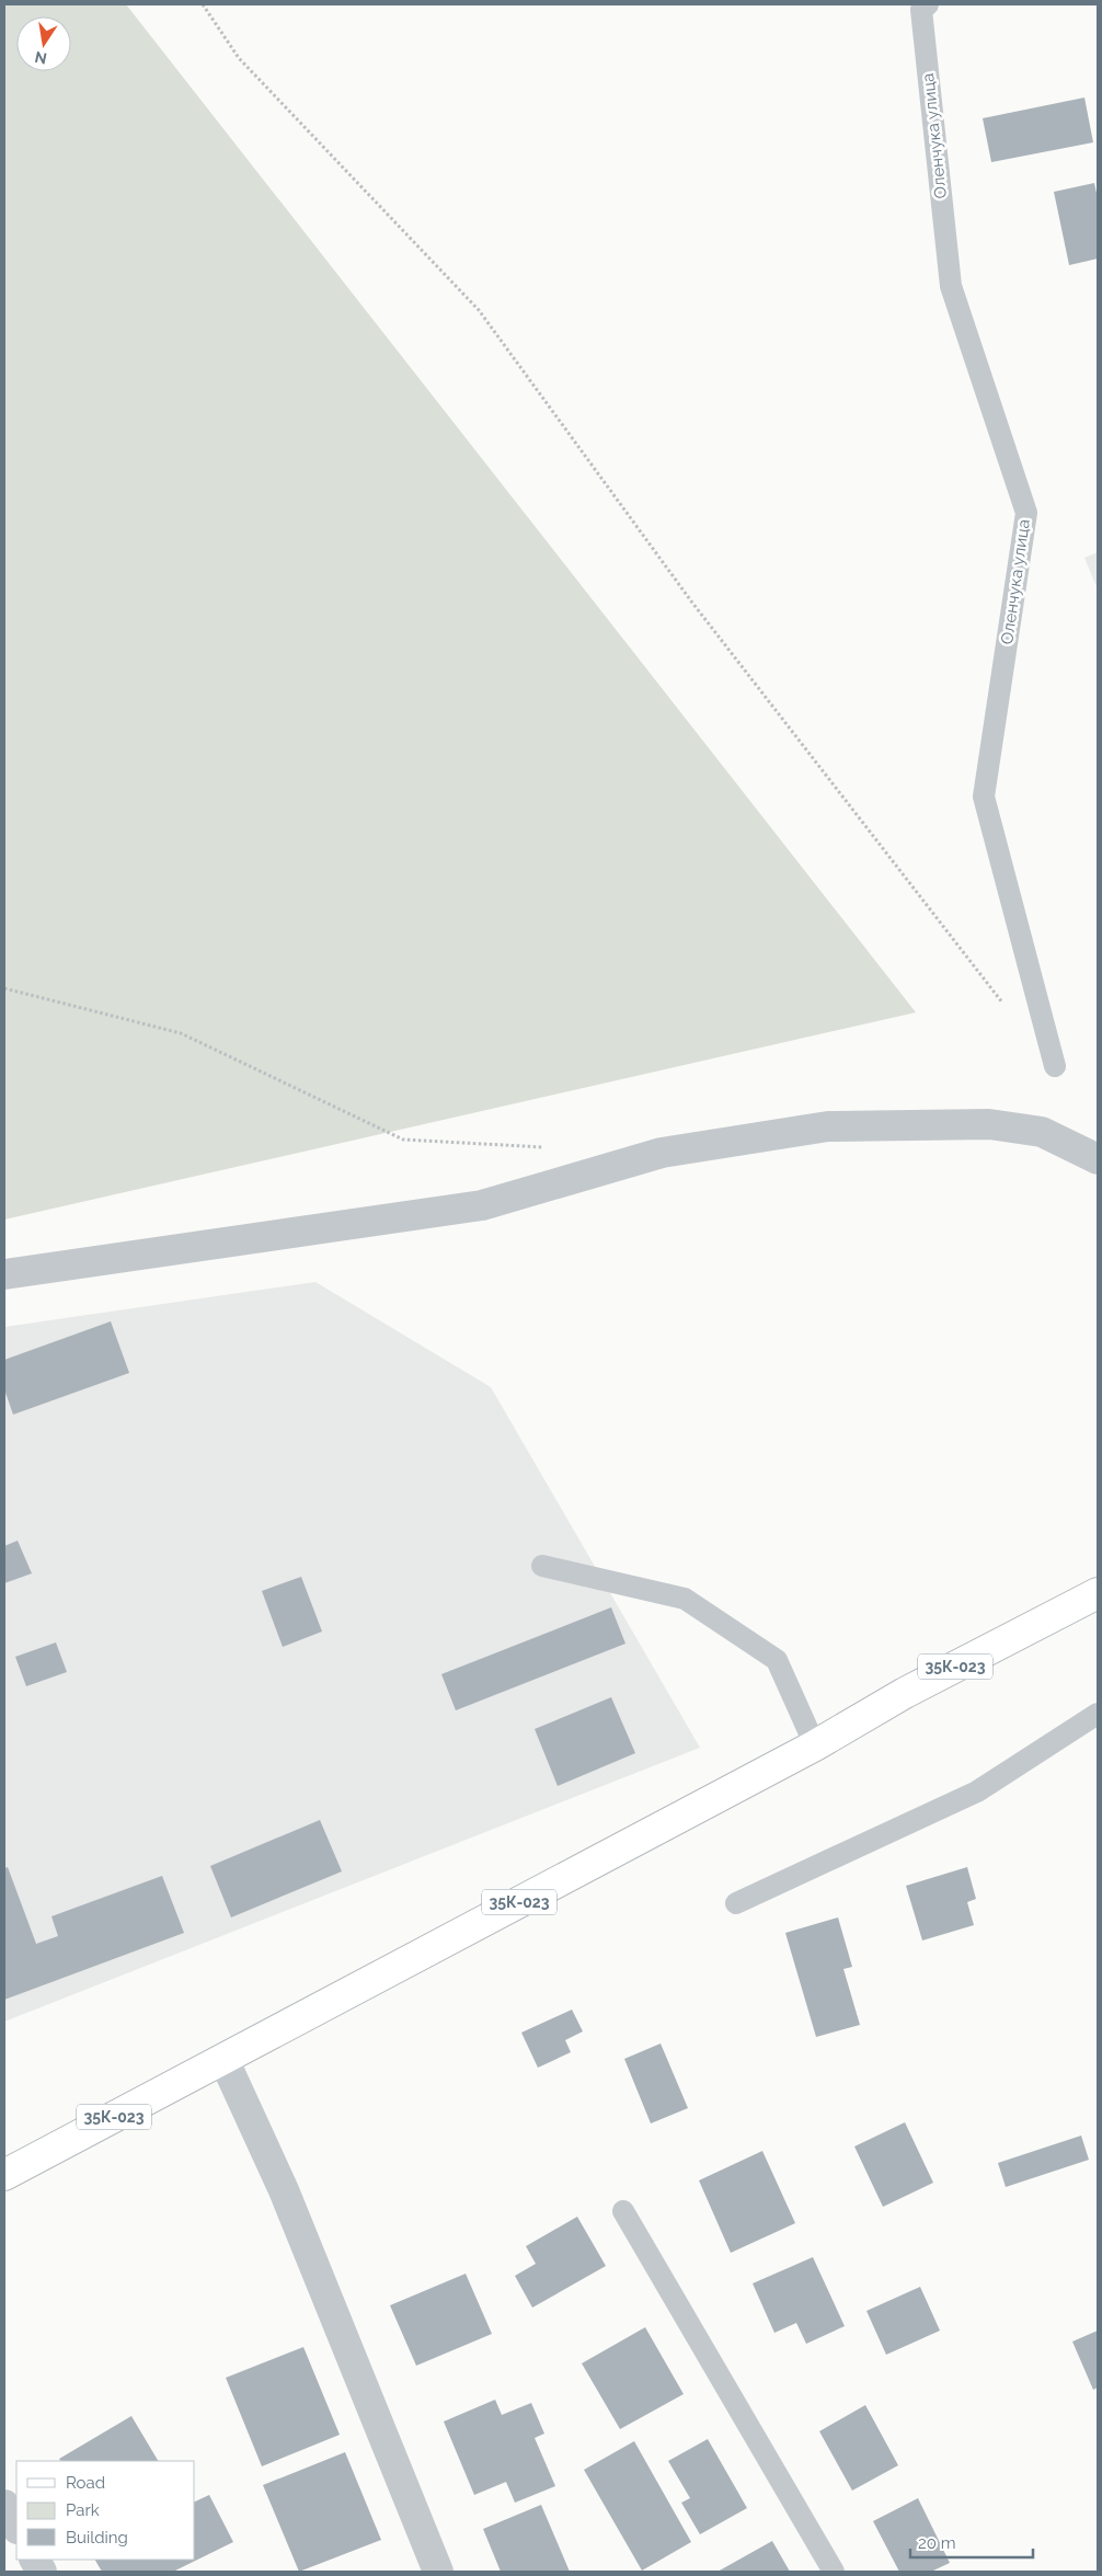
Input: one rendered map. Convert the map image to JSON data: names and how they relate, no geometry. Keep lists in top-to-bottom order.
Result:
{
  "streets": {
    "main road": ["35К-023"],
    "lane": ["Оленчука улица"]
  },
  "legend": ["Road", "Park", "Building"],
  "scale_bar": "20 m",
  "north": "bottom"
}
